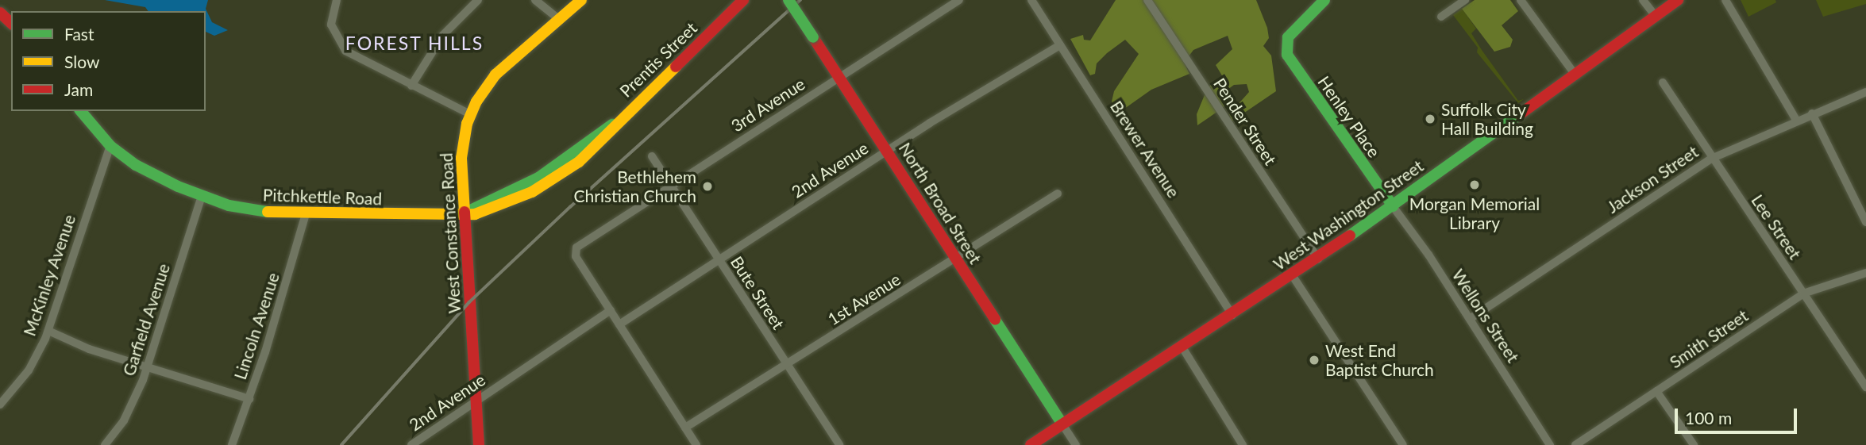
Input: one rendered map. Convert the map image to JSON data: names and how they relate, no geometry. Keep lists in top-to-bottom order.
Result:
{
  "streets": {
    "main road": [
      "Prentis Street",
      "Henley Place",
      "Pitchkettle Road",
      "North Broad Street",
      "West Washington Street",
      "West Constance Road"
    ],
    "street": [
      "3rd Avenue",
      "Pender Street",
      "Brewer Avenue",
      "2nd Avenue",
      "Jackson Street",
      "Lee Street",
      "McKinley Avenue",
      "Bute Street",
      "1st Avenue",
      "Wellons Street",
      "Garfield Avenue",
      "Lincoln Avenue",
      "Smith Street"
    ]
  },
  "crossings": [
    ["Prentis Street", "Pitchkettle Road"],
    ["Prentis Street", "West Constance Road"],
    ["3rd Avenue", "2nd Avenue"],
    ["3rd Avenue", "North Broad Street"],
    ["3rd Avenue", "Bute Street"],
    ["Henley Place", "West Washington Street"],
    ["Henley Place", "Wellons Street"],
    ["Pender Street", "West Washington Street"],
    ["Brewer Avenue", "2nd Avenue"],
    ["Brewer Avenue", "West Washington Street"],
    ["2nd Avenue", "North Broad Street"],
    ["2nd Avenue", "West Constance Road"],
    ["2nd Avenue", "Bute Street"],
    ["Jackson Street", "Lee Street"],
    ["Jackson Street", "Wellons Street"],
    ["Pitchkettle Road", "West Constance Road"],
    ["Pitchkettle Road", "McKinley Avenue"],
    ["Pitchkettle Road", "Garfield Avenue"],
    ["Pitchkettle Road", "Lincoln Avenue"],
    ["North Broad Street", "West Washington Street"],
    ["North Broad Street", "1st Avenue"],
    ["West Washington Street", "Wellons Street"],
    ["Lee Street", "Smith Street"],
    ["Bute Street", "1st Avenue"]
  ],
  "districts": ["FOREST HILLS"],
  "places": [
    "Suffolk City Hall Building",
    "Morgan Memorial Library",
    "Bethlehem Christian Church",
    "West End Baptist Church"
  ],
  "legend": ["Fast", "Slow", "Jam"],
  "scale_bar": "100 m"
}
